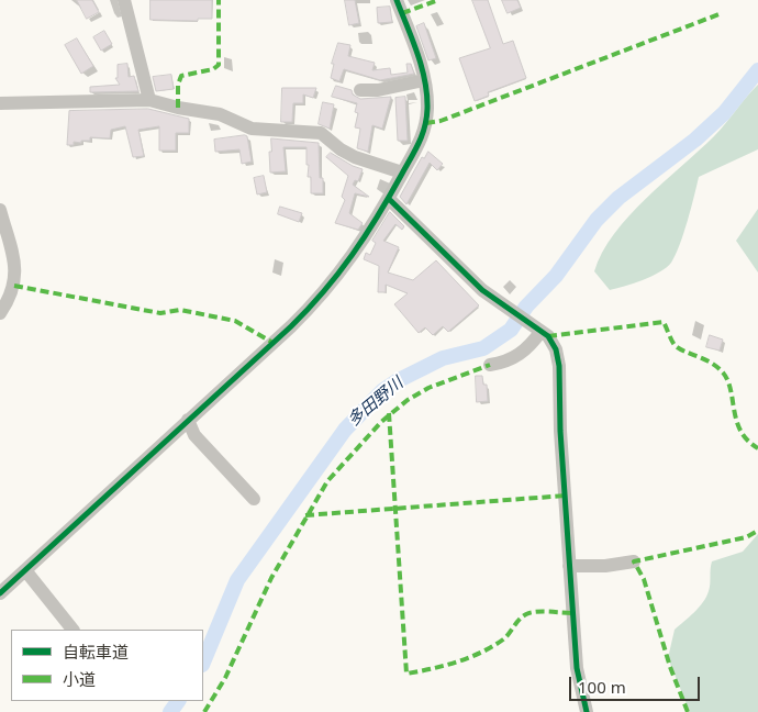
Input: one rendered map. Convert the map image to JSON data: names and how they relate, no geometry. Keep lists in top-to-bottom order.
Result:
{
  "water": ["多田野川"],
  "legend": ["自転車道", "小道"],
  "scale_bar": "100 m"
}
